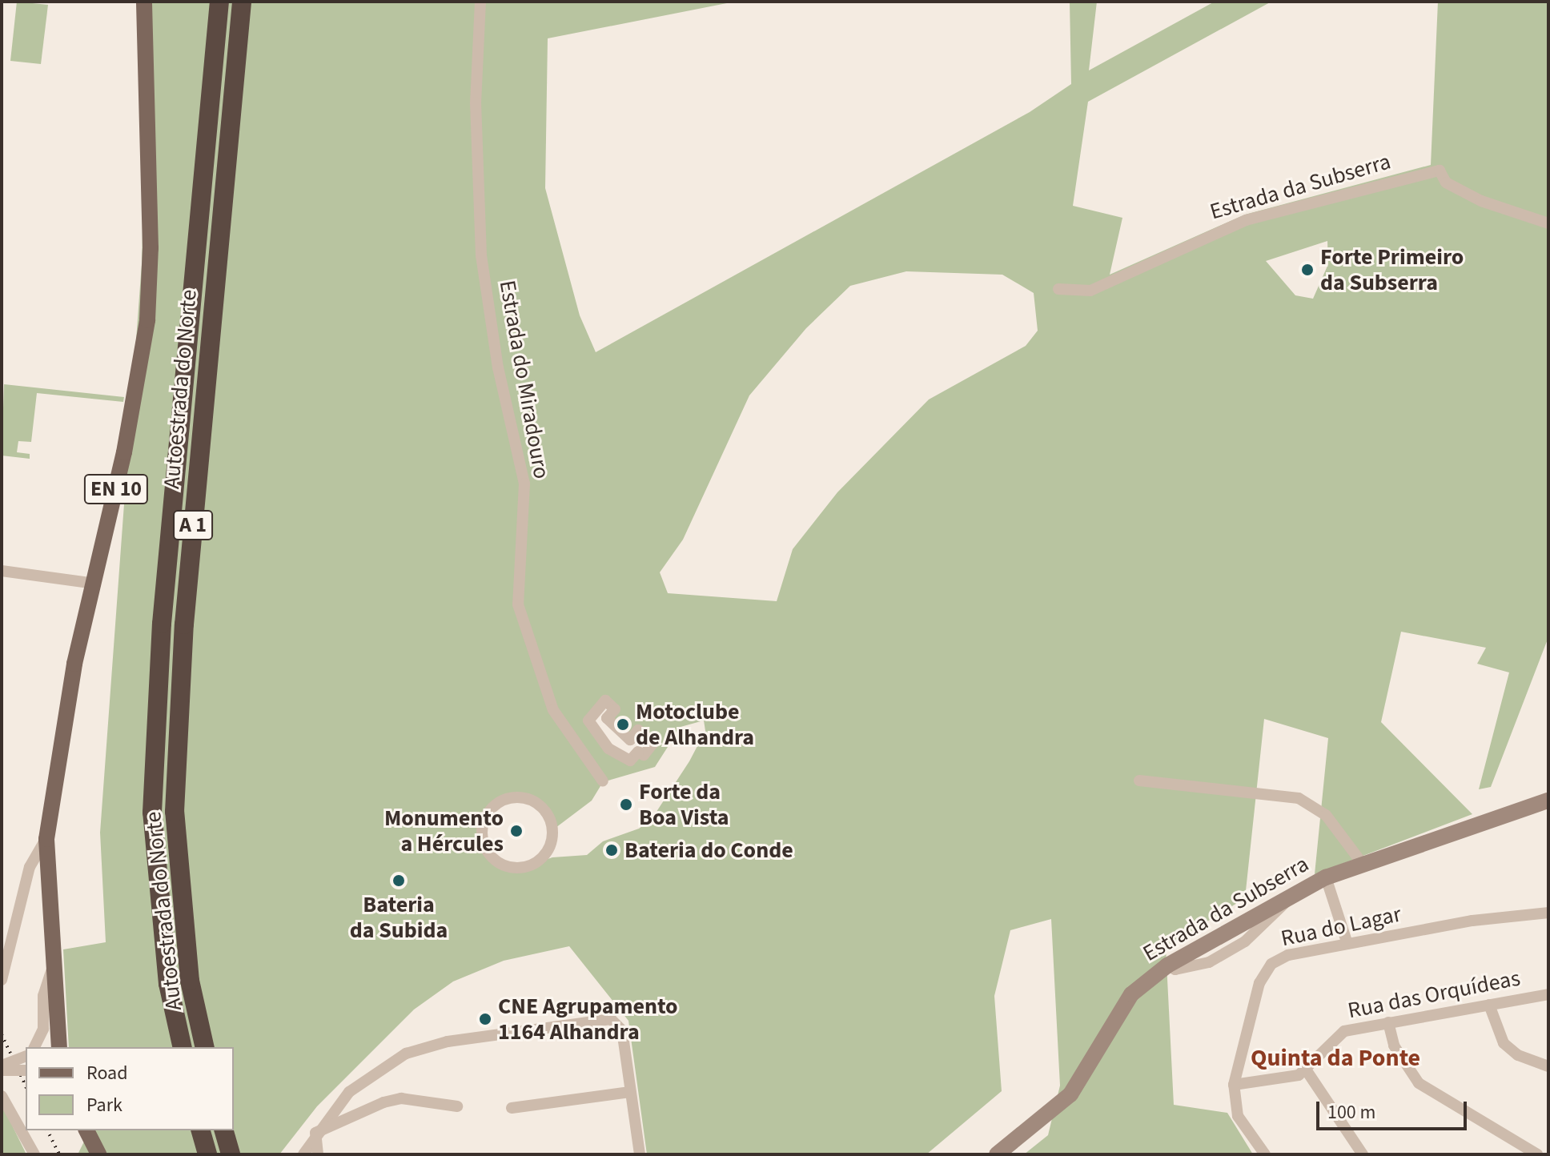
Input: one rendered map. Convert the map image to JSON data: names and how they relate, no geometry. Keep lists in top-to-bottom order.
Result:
{
  "streets": {
    "highway": ["Autoestrada do Norte", "A 1"],
    "main road": ["EN 10"],
    "street": [
      "Estrada da Subserra",
      "Estrada do Miradouro",
      "Rua do Lagar",
      "Rua das Orquídeas"
    ]
  },
  "crossings": [
    ["Rua do Lagar", "Rua das Orquídeas"]
  ],
  "districts": ["Quinta da Ponte"],
  "places": [
    "Forte Primeiro da Subserra",
    "Motoclube de Alhandra",
    "Forte da Boa Vista",
    "Monumento a Hércules",
    "Bateria do Conde",
    "Bateria da Subida",
    "CNE Agrupamento 1164 Alhandra"
  ],
  "legend": ["Road", "Park"],
  "scale_bar": "100 m"
}
